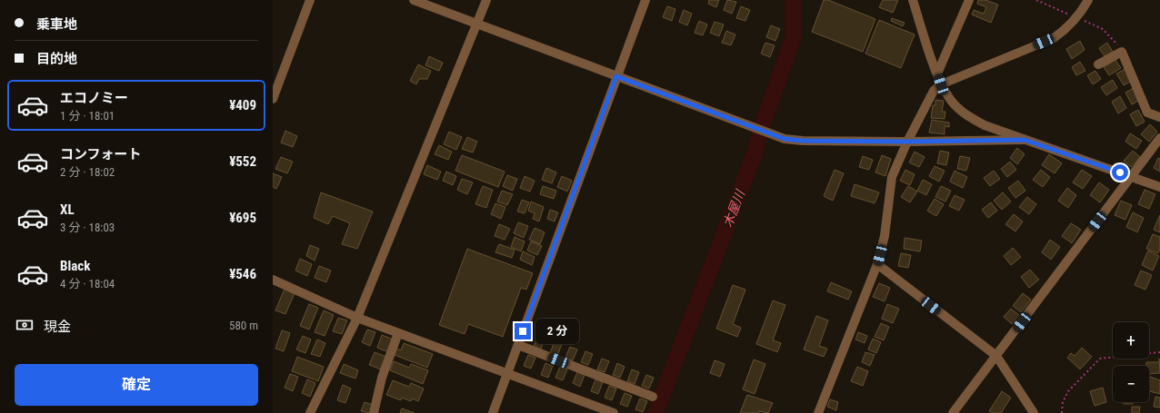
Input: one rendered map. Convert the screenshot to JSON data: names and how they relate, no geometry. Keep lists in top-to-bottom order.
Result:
{
  "water": ["木屋川"],
  "page": {
    "banner": ["乗車地", "目的地"],
    "list": [
      {
        "name": "エコノミー",
        "note": "1 分 · 18:01",
        "value": "¥409"
      },
      {
        "name": "コンフォート",
        "note": "2 分 · 18:02",
        "value": "¥552"
      },
      {
        "name": "XL",
        "note": "3 分 · 18:03",
        "value": "¥695"
      },
      {
        "name": "Black",
        "note": "4 分 · 18:04",
        "value": "¥546"
      }
    ],
    "pay": ["現金", "580 m"],
    "bubble": "2 分",
    "map_buttons": ["+", "−"],
    "buttons": "確定"
  }
}
